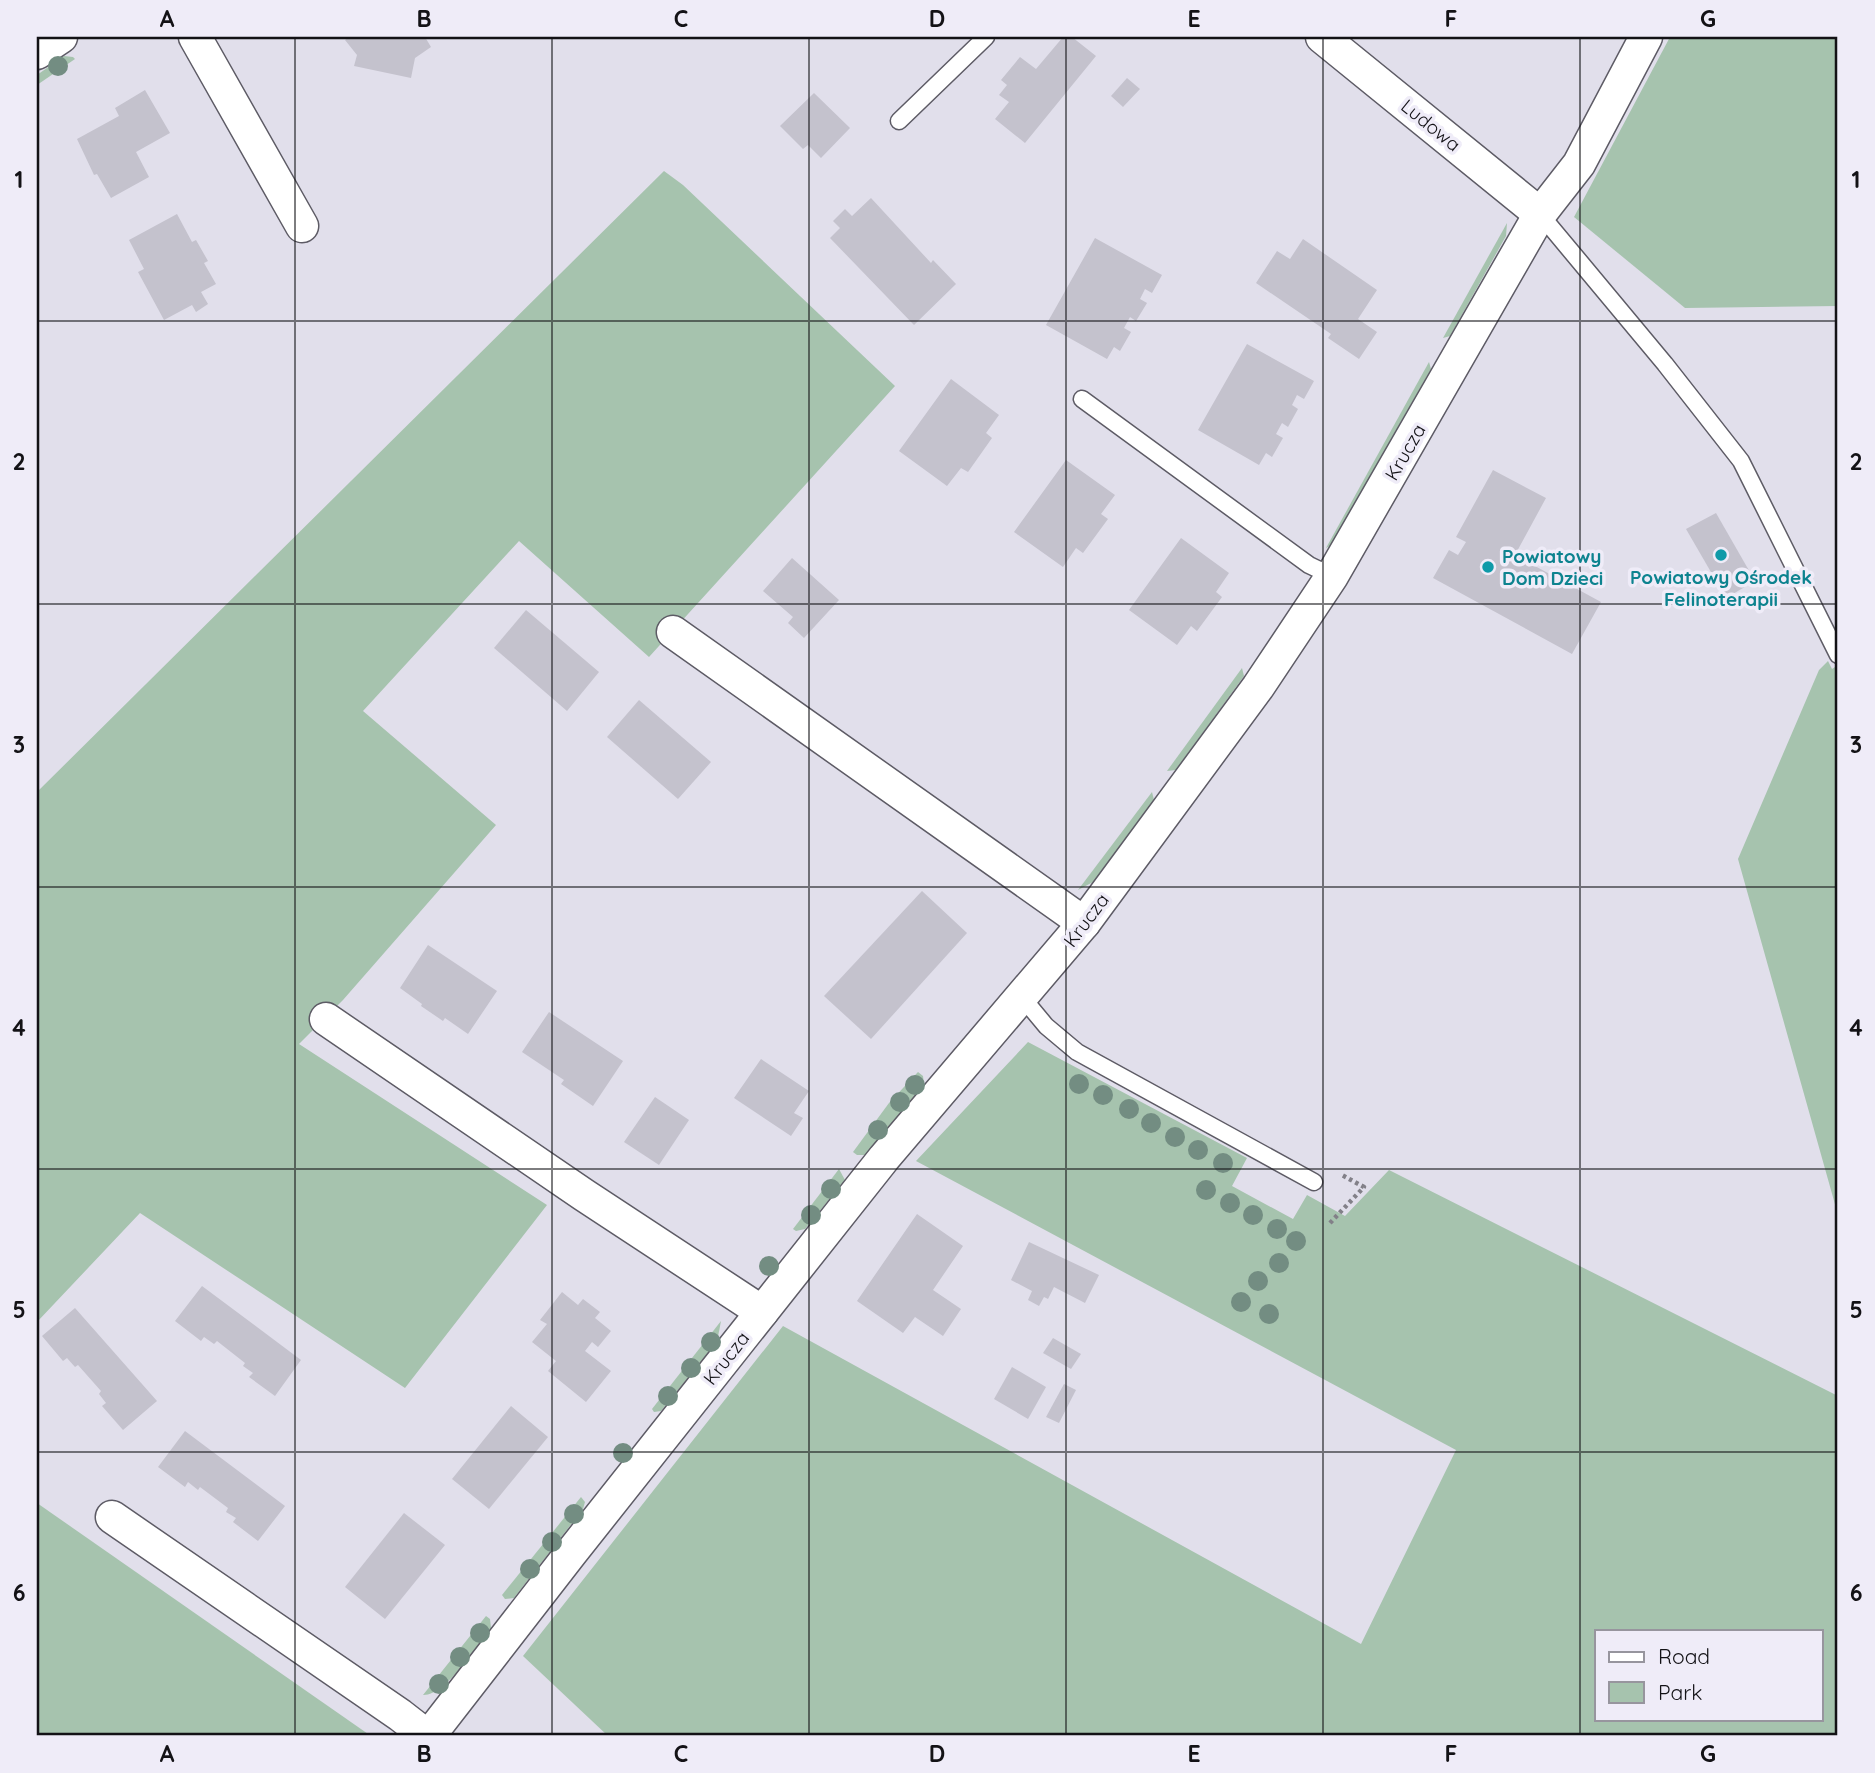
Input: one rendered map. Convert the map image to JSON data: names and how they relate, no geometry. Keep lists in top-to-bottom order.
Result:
{
  "streets": {
    "street": ["Ludowa", "Krucza"]
  },
  "crossings": [
    ["Ludowa", "Krucza"]
  ],
  "places": ["Powiatowy Ośrodek Felinoterapii", "Powiatowy Dom Dzieci"],
  "legend": ["Road", "Park"],
  "grid": {
    "columns": [
      "A",
      "B",
      "C",
      "D",
      "E",
      "F",
      "G"
    ],
    "rows": [
      "1",
      "2",
      "3",
      "4",
      "5",
      "6"
    ]
  }
}
